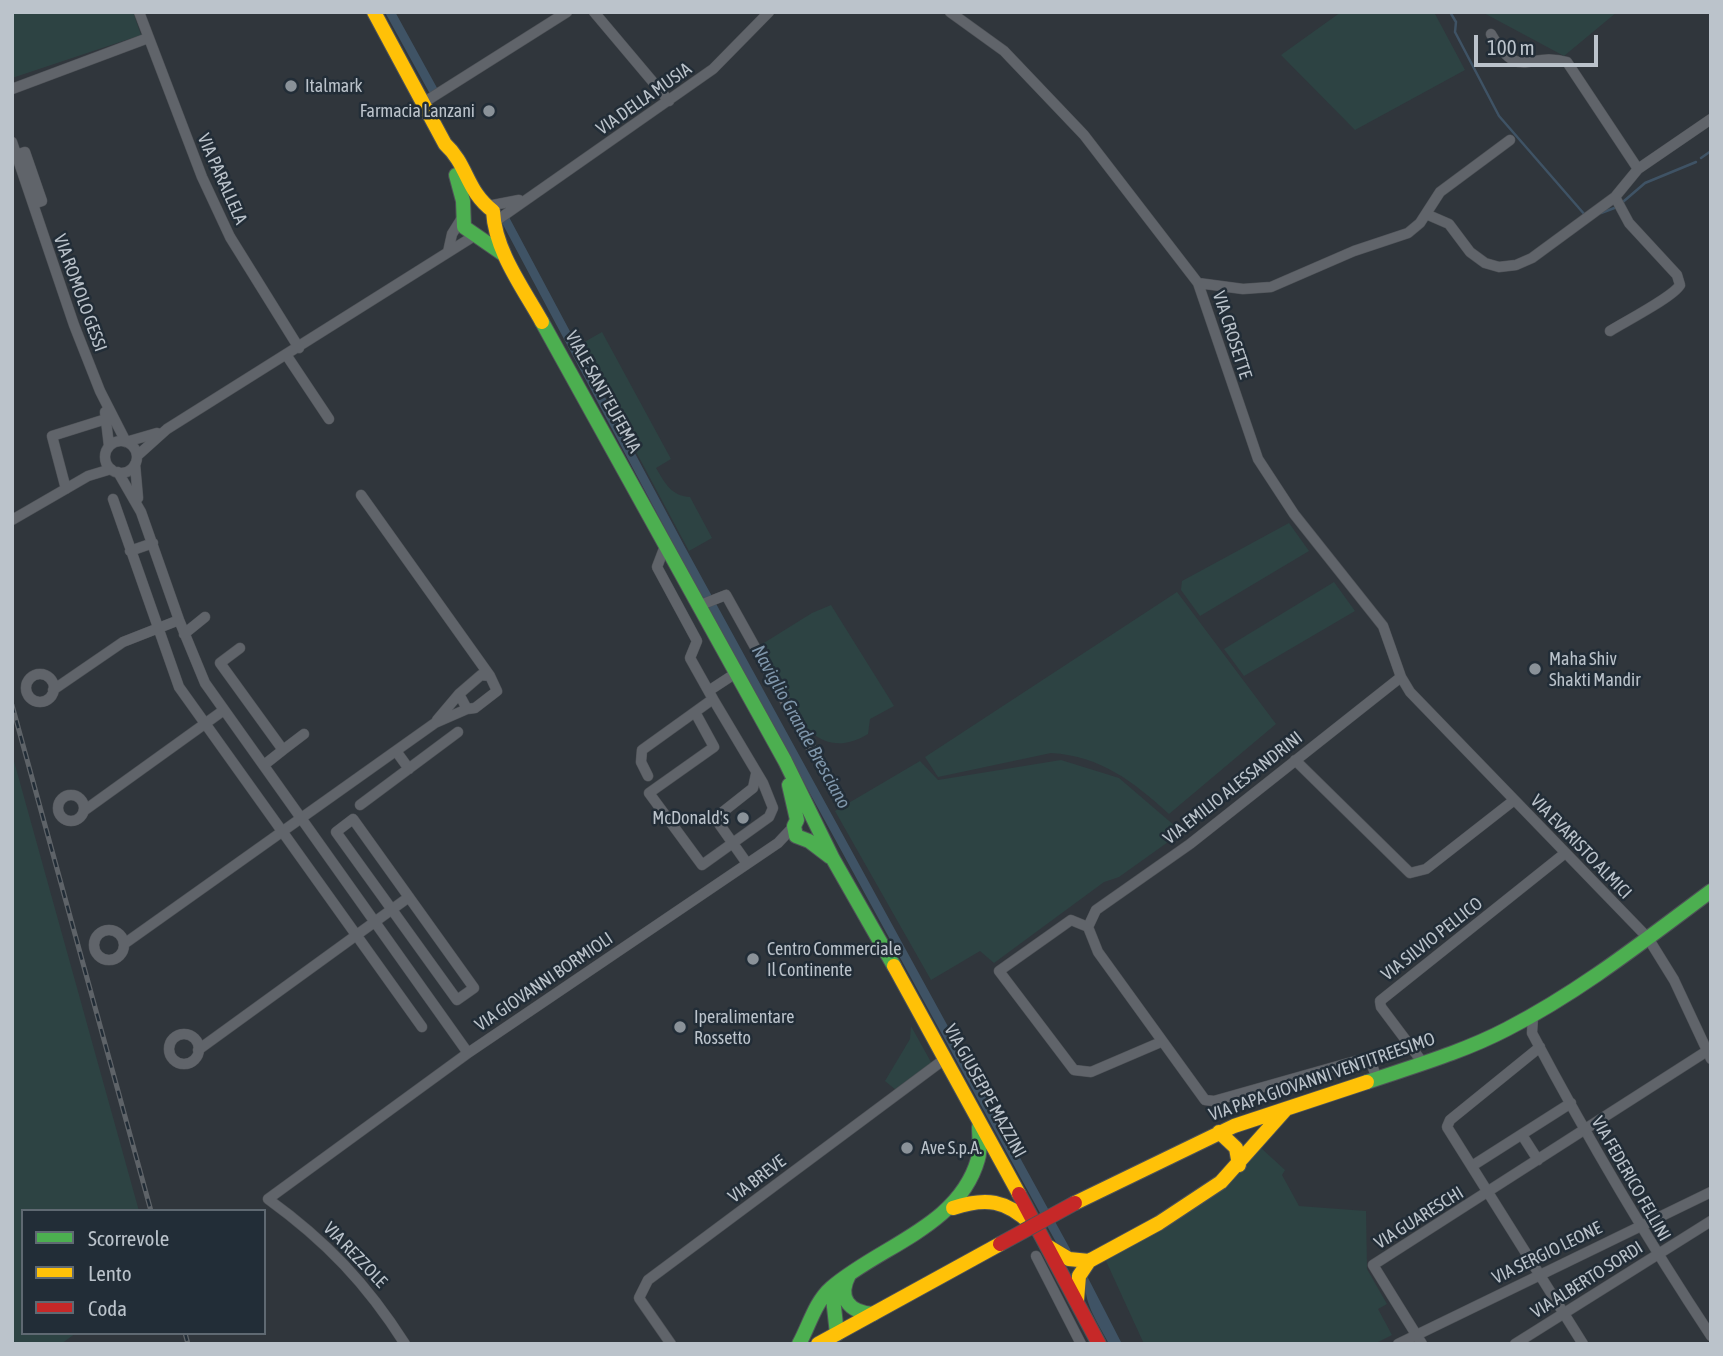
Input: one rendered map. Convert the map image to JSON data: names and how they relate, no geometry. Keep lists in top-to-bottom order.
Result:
{
  "streets": {
    "street": [
      "VIA DELLA MUSIA",
      "VIA PARALLELA",
      "VIA ROMOLO GESSI",
      "VIA CROSETTE",
      "VIALE SANT'EUFEMIA",
      "VIA EMILIO ALESSANDRINI",
      "VIA EVARISTO ALMICI",
      "VIA SILVIO PELLICO",
      "VIA GIOVANNI BORMIOLI",
      "VIA PAPA GIOVANNI VENTITREESIMO",
      "VIA GIUSEPPE MAZZINI",
      "VIA BREVE",
      "VIA FEDERICO FELLINI",
      "VIA GUARESCHI",
      "VIA SERGIO LEONE",
      "VIA REZZOLE",
      "VIA ALBERTO SORDI"
    ]
  },
  "crossings": [
    ["VIA DELLA MUSIA", "VIALE SANT'EUFEMIA"],
    ["VIA ROMOLO GESSI", "VIA GIOVANNI BORMIOLI"],
    ["VIA CROSETTE", "VIA EMILIO ALESSANDRINI"],
    ["VIA CROSETTE", "VIA EVARISTO ALMICI"],
    ["VIALE SANT'EUFEMIA", "VIA GIUSEPPE MAZZINI"],
    ["VIA EMILIO ALESSANDRINI", "VIA EVARISTO ALMICI"],
    ["VIA EVARISTO ALMICI", "VIA SILVIO PELLICO"],
    ["VIA EVARISTO ALMICI", "VIA PAPA GIOVANNI VENTITREESIMO"],
    ["VIA EVARISTO ALMICI", "VIA GUARESCHI"],
    ["VIA SILVIO PELLICO", "VIA PAPA GIOVANNI VENTITREESIMO"],
    ["VIA GIOVANNI BORMIOLI", "VIA REZZOLE"],
    ["VIA GIUSEPPE MAZZINI", "VIA BREVE"],
    ["VIA FEDERICO FELLINI", "VIA GUARESCHI"],
    ["VIA FEDERICO FELLINI", "VIA SERGIO LEONE"],
    ["VIA FEDERICO FELLINI", "VIA ALBERTO SORDI"],
    ["VIA GUARESCHI", "VIA SERGIO LEONE"]
  ],
  "water": ["Naviglio Grande Bresciano"],
  "places": [
    "Italmark",
    "Farmacia Lanzani",
    "Maha Shiv Shakti Mandir",
    "McDonald's",
    "Centro Commerciale Il Continente",
    "Iperalimentare Rossetto",
    "Ave S.p.A."
  ],
  "legend": ["Scorrevole", "Lento", "Coda"],
  "scale_bar": "100 m"
}
